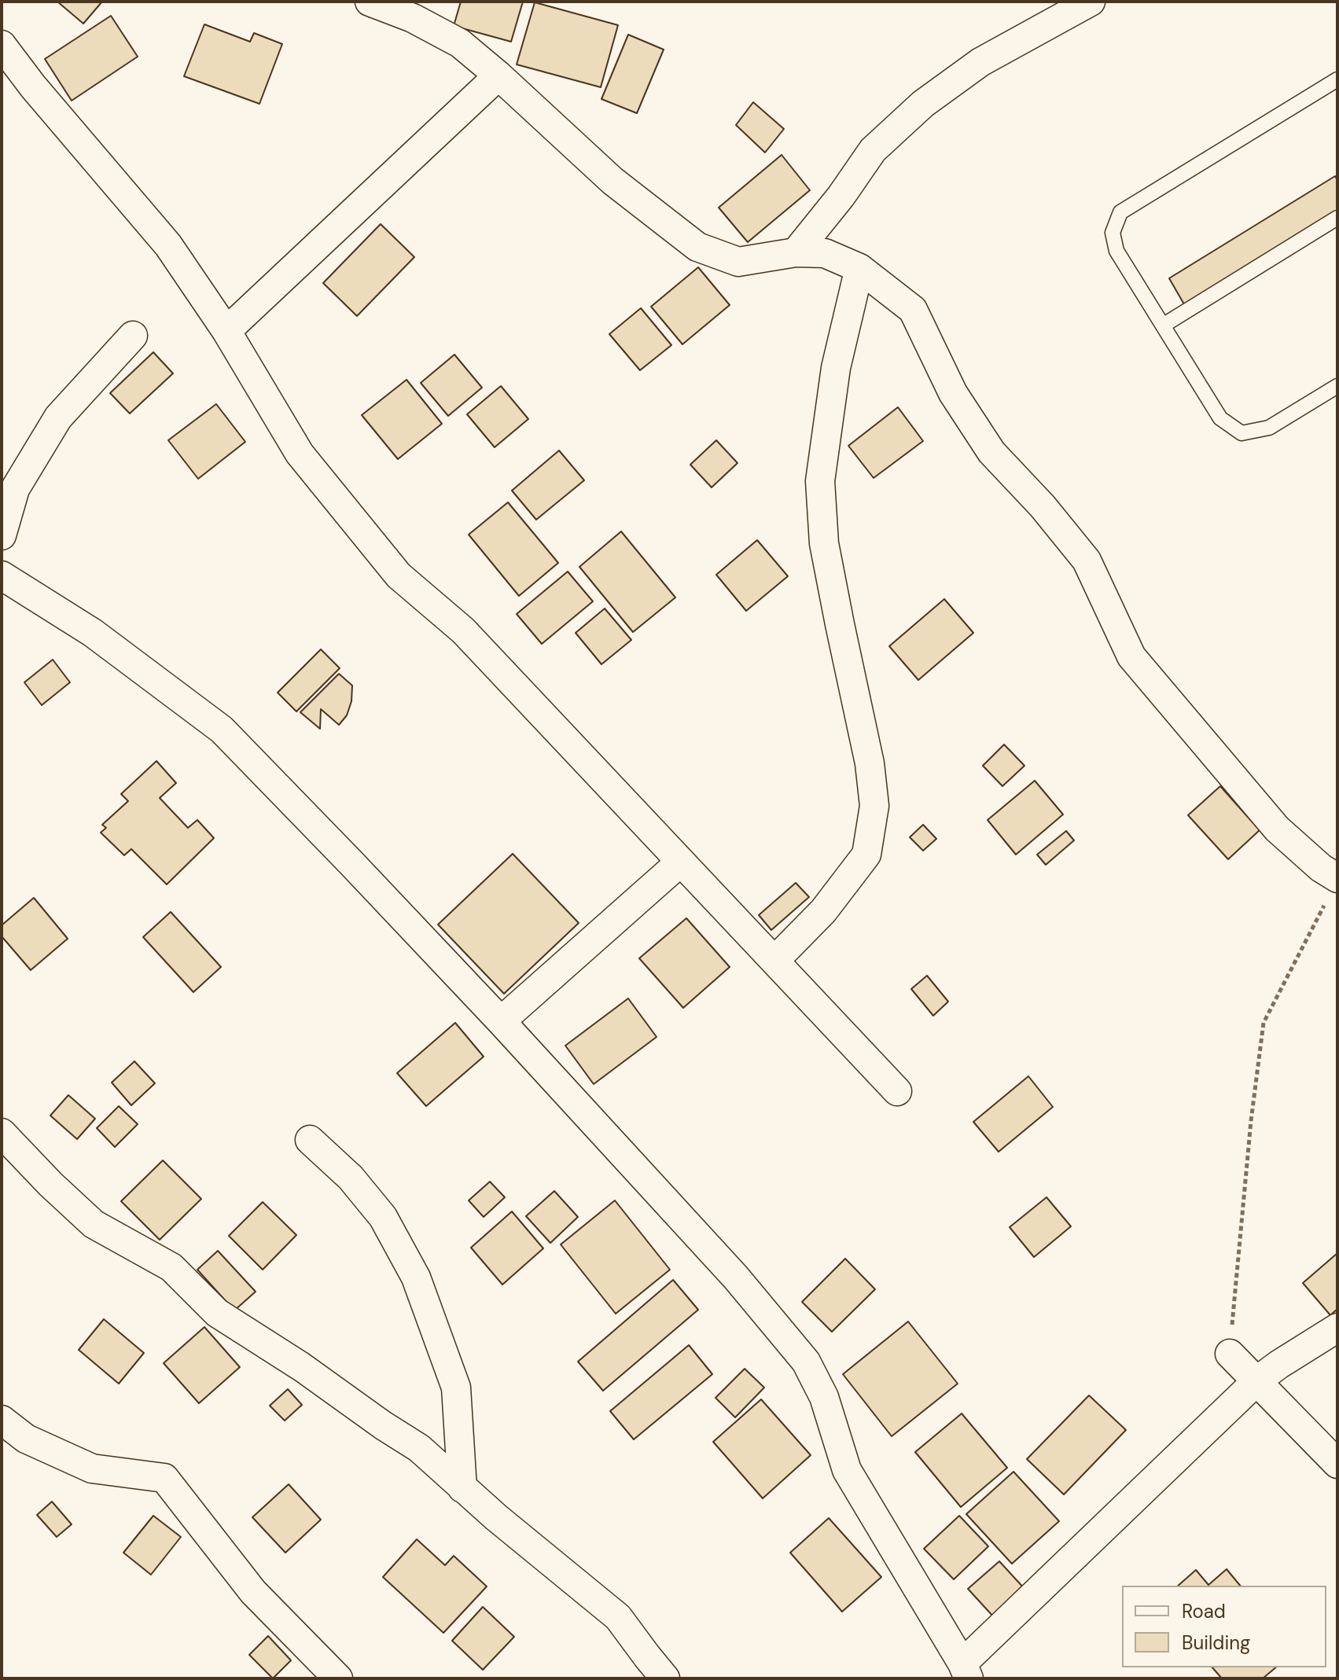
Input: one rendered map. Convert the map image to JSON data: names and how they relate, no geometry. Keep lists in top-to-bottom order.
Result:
{
  "legend": ["Road", "Building"]
}
